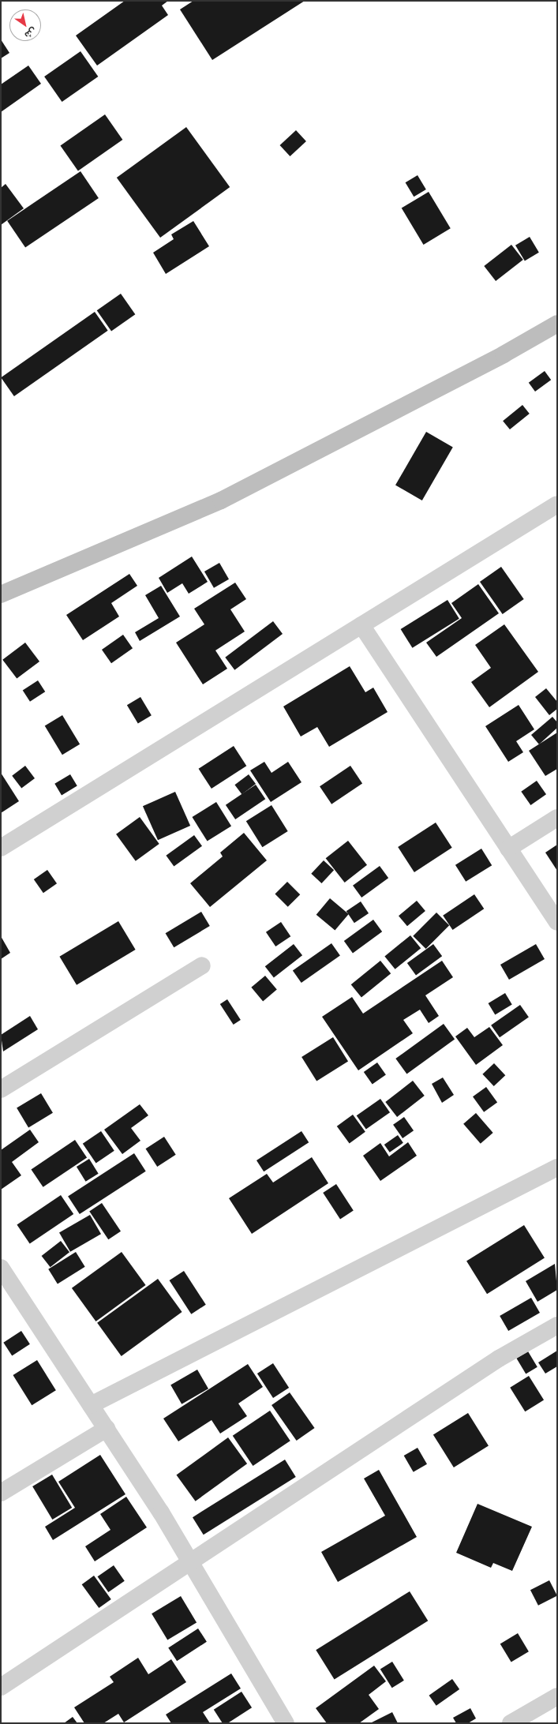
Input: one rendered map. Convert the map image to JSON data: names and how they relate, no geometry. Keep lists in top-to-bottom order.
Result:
{
  "north": "bottom right"
}
